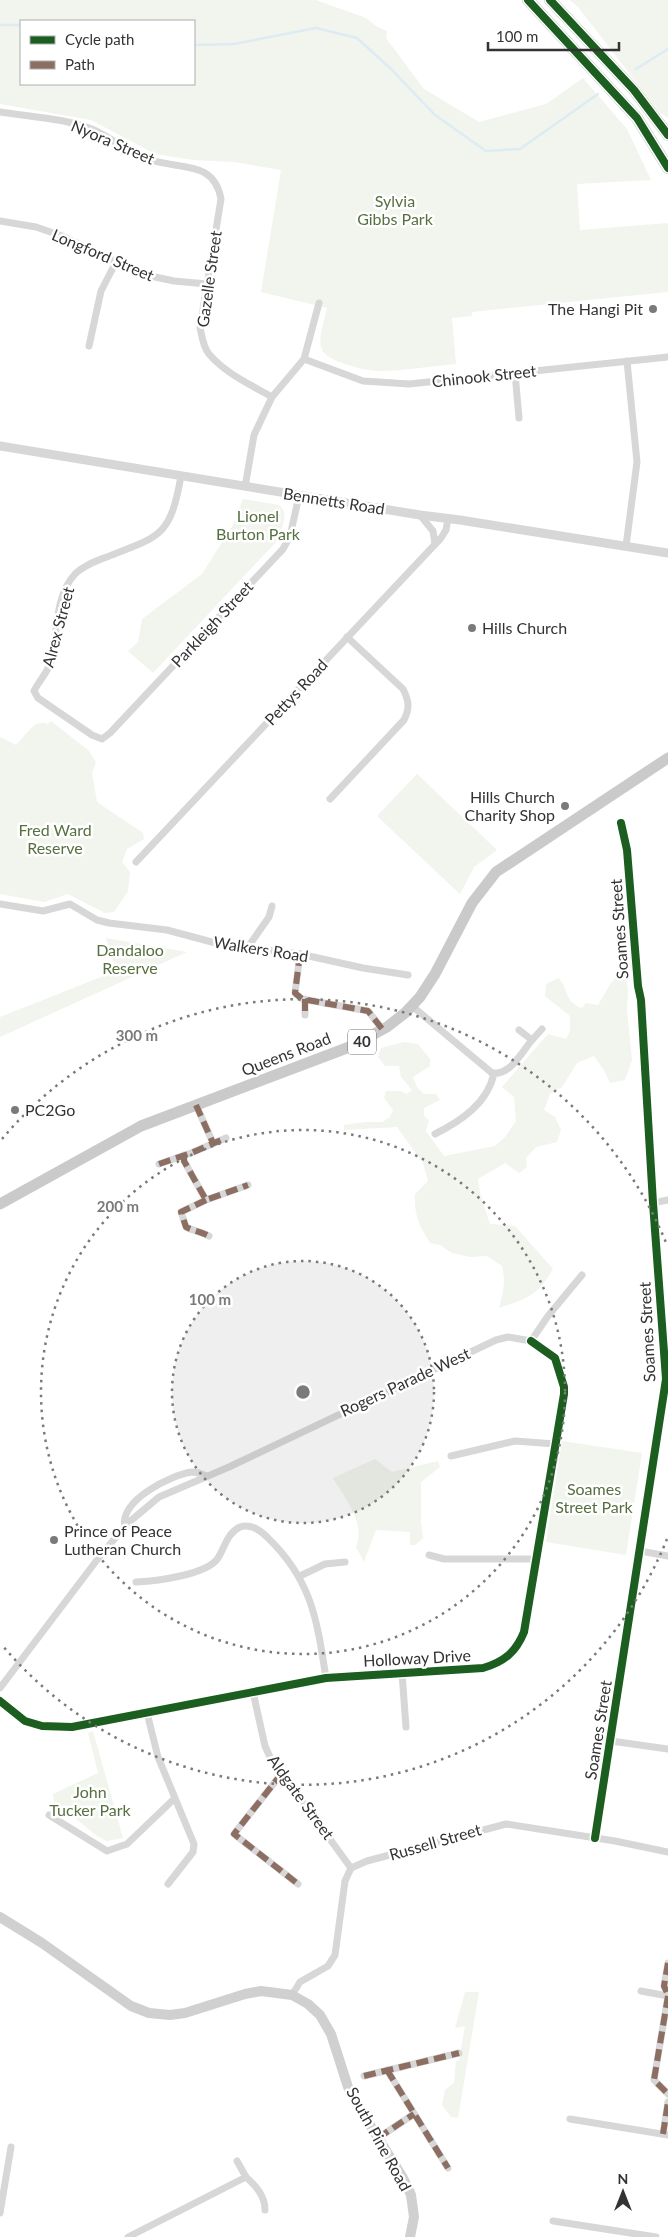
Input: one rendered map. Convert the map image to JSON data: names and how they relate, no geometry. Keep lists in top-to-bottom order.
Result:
{
  "streets": {
    "main road": ["40", "Queens Road", "South Pine Road"],
    "street": [
      "Nyora Street",
      "Longford Street",
      "Gazelle Street",
      "Chinook Street",
      "Bennetts Road",
      "Parkleigh Street",
      "Alrex Street",
      "Pettys Road",
      "Soames Street",
      "Walkers Road",
      "Rogers Parade West",
      "Holloway Drive",
      "Aldgate Street",
      "Russell Street"
    ]
  },
  "crossings": [
    ["Nyora Street", "Gazelle Street"],
    ["Longford Street", "Gazelle Street"],
    ["Bennetts Road", "Parkleigh Street"],
    ["Bennetts Road", "Alrex Street"],
    ["Bennetts Road", "Pettys Road"],
    ["Parkleigh Street", "Alrex Street"],
    ["Soames Street", "Russell Street"],
    ["Rogers Parade West", "Holloway Drive"],
    ["Holloway Drive", "Aldgate Street"],
    ["Aldgate Street", "Russell Street"]
  ],
  "parks": [
    "Sylvia Gibbs Park",
    "Lionel Burton Park",
    "Fred Ward Reserve",
    "Dandaloo Reserve",
    "Soames Street Park",
    "John Tucker Park"
  ],
  "places": [
    "The Hangi Pit",
    "Hills Church",
    "Hills Church Charity Shop",
    "PC2Go",
    "Prince of Peace Lutheran Church"
  ],
  "legend": ["Cycle path", "Path"],
  "scale_bar": "100 m",
  "north": "top",
  "rings": ["300 m", "200 m", "100 m"]
}
